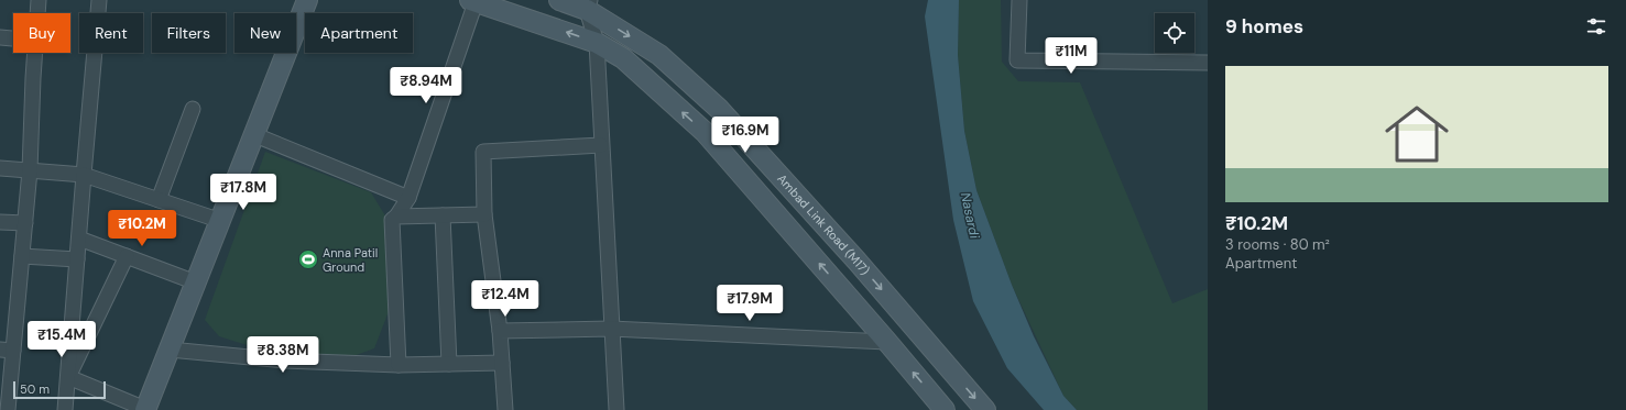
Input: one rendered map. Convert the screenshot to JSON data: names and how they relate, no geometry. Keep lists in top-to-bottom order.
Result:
{
  "streets": {
    "main road": ["Ambad Link Road (M17)"]
  },
  "water": ["Nasardi"],
  "places": {
    "sports": ["Anna Patil Ground"]
  },
  "scale_bar": "50 m",
  "page": {
    "heading": "9 homes",
    "chip": [
      "Buy",
      "Rent",
      "Filters",
      "New",
      "Apartment"
    ],
    "price": [
      "₹11M",
      "₹8.94M",
      "₹16.9M",
      "₹17.8M",
      "₹10.2M",
      "₹12.4M",
      "₹17.9M",
      "₹15.4M",
      "₹8.38M"
    ],
    "list": [
      {
        "name": "₹10.2M",
        "note": "3 rooms · 80 m² · Apartment"
      }
    ],
    "scale": "50 m"
  }
}
